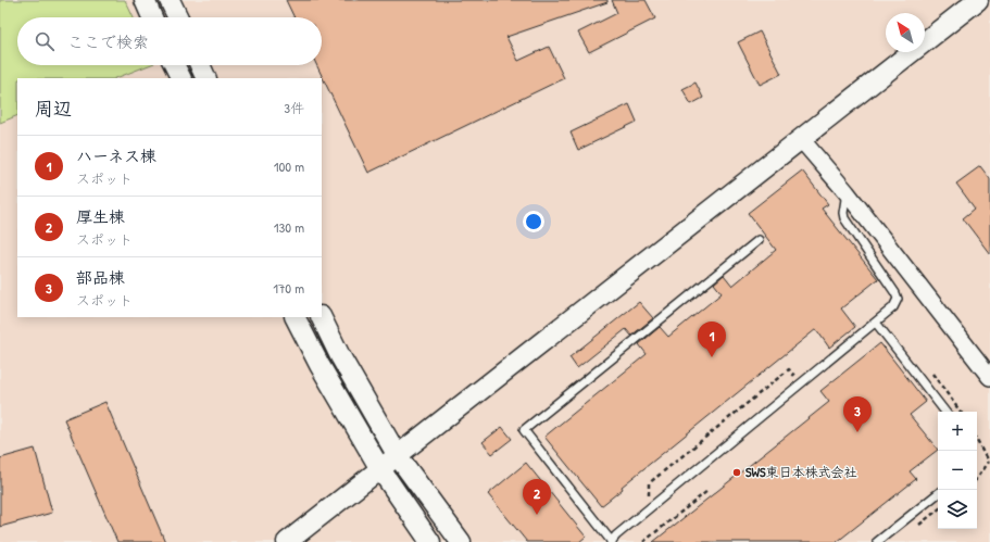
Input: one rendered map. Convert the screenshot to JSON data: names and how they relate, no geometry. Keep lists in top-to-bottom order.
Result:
{
  "places": ["SWS東日本株式会社"],
  "north": "top left",
  "page": {
    "search": "ここで検索",
    "heading": ["周辺", "3件"],
    "list": [
      {
        "mark": "1",
        "name": "ハーネス棟",
        "note": "スポット",
        "value": "100 m"
      },
      {
        "mark": "2",
        "name": "厚生棟",
        "note": "スポット",
        "value": "130 m"
      },
      {
        "mark": "3",
        "name": "部品棟",
        "note": "スポット",
        "value": "170 m"
      }
    ],
    "pins": ["1", "3", "2"],
    "map_buttons": ["+", "−"]
  }
}
